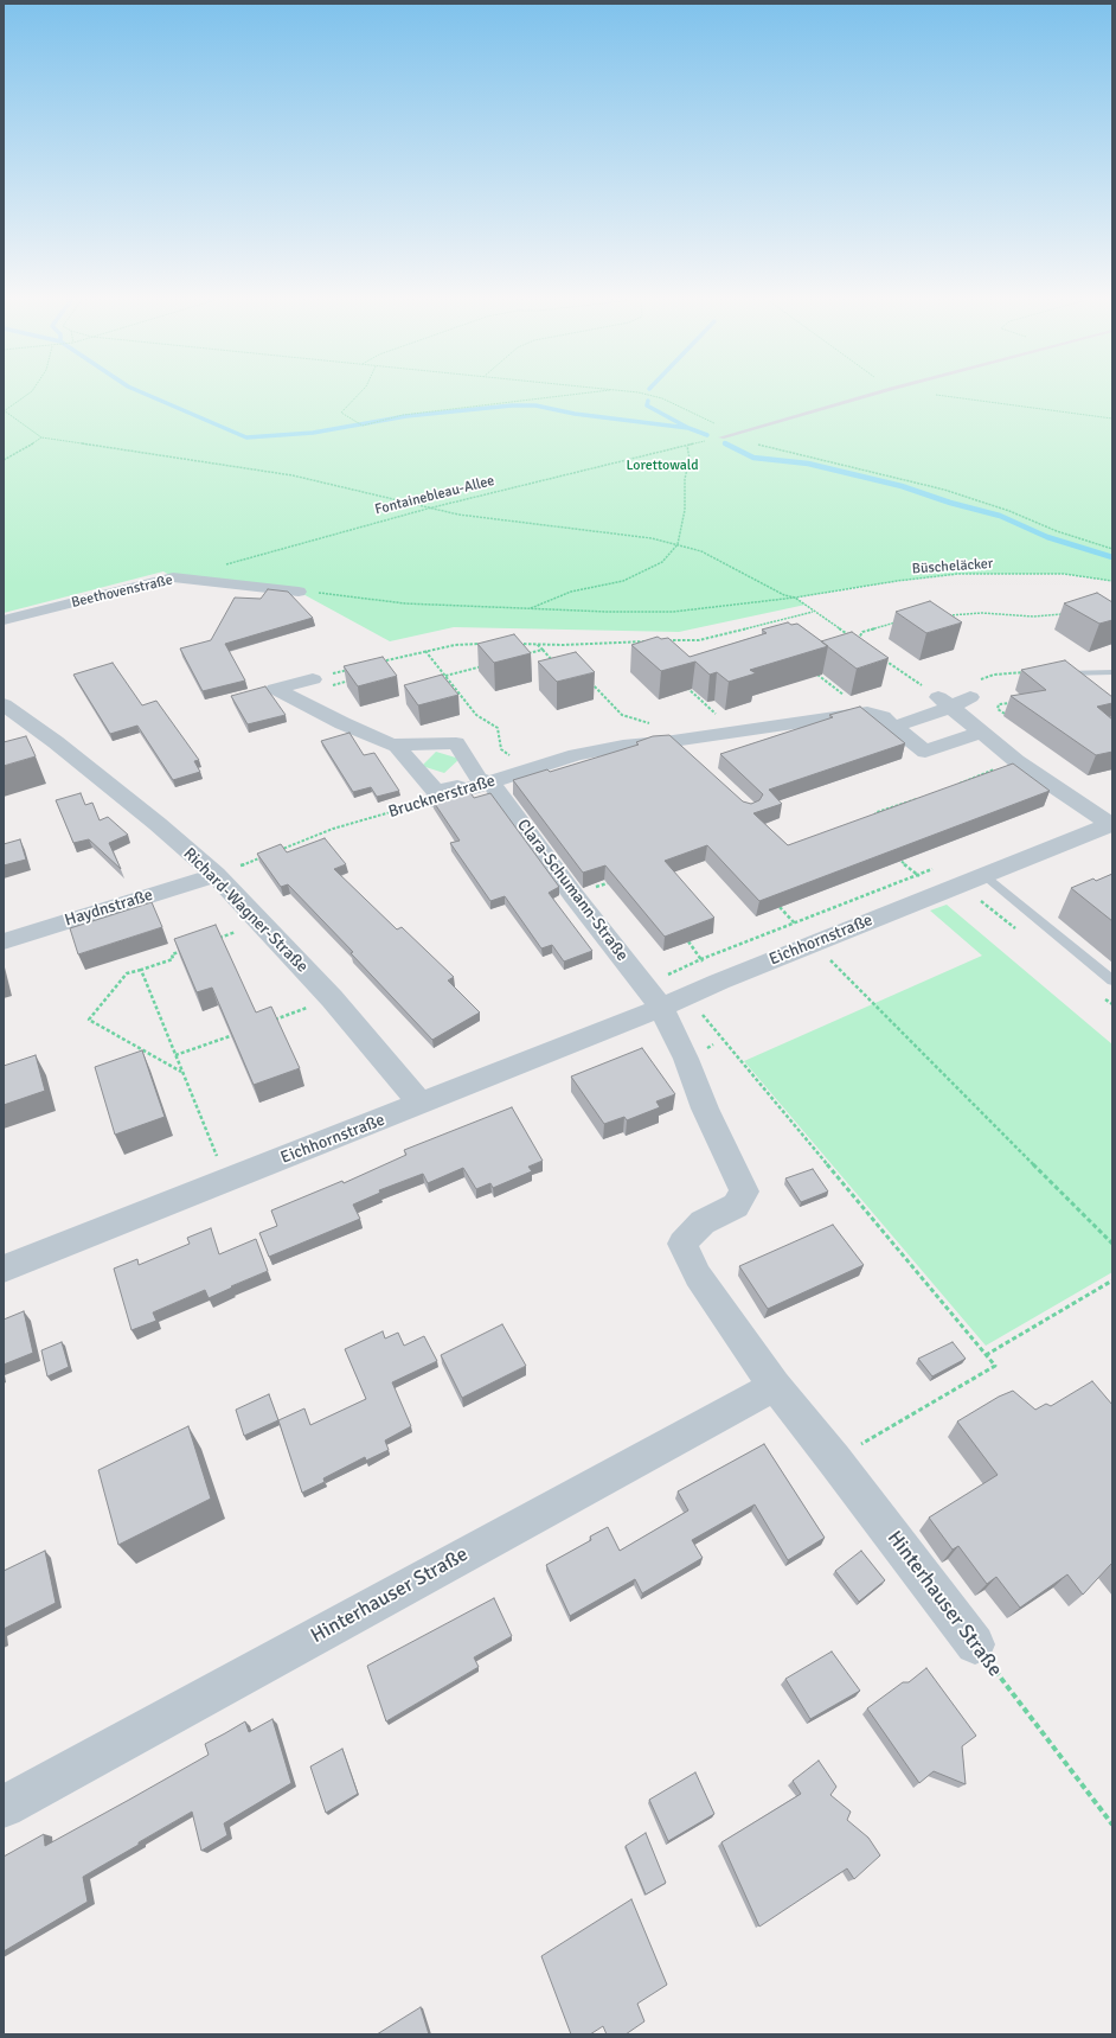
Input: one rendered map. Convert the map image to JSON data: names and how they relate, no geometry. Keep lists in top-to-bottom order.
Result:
{
  "streets": {
    "street": [
      "Beethovenstraße",
      "Brucknerstraße",
      "Clara-Schumann-Straße",
      "Haydnstraße",
      "Richard-Wagner-Straße",
      "Eichhornstraße",
      "Hinterhauser Straße"
    ],
    "path": ["Fontainebleau-Allee", "Büscheläcker"]
  },
  "crossings": [
    ["Büscheläcker", "Beethovenstraße"],
    ["Brucknerstraße", "Clara-Schumann-Straße"],
    ["Clara-Schumann-Straße", "Eichhornstraße"],
    ["Clara-Schumann-Straße", "Hinterhauser Straße"],
    ["Haydnstraße", "Richard-Wagner-Straße"],
    ["Richard-Wagner-Straße", "Eichhornstraße"],
    ["Eichhornstraße", "Hinterhauser Straße"]
  ],
  "parks": ["Lorettowald"]
}
